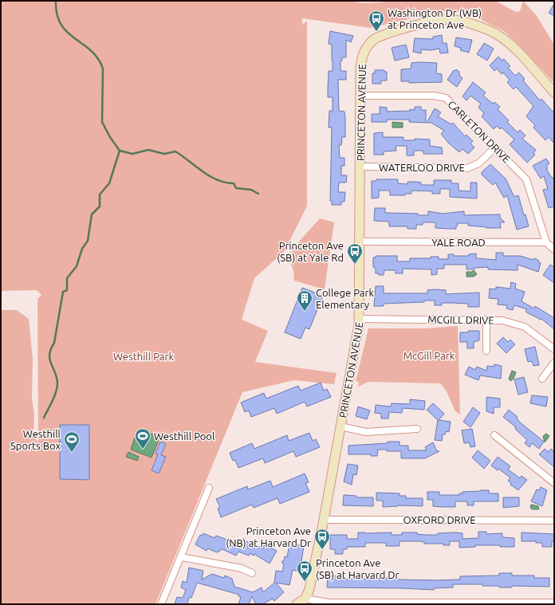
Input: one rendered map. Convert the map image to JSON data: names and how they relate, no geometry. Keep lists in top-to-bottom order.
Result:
{
  "streets": {
    "street": [
      "PRINCETON AVENUE",
      "CARLETON DRIVE",
      "WATERLOO DRIVE",
      "YALE ROAD",
      "MCGILL DRIVE",
      "OXFORD DRIVE"
    ]
  },
  "crossings": [
    ["PRINCETON AVENUE", "CARLETON DRIVE"],
    ["PRINCETON AVENUE", "WATERLOO DRIVE"],
    ["PRINCETON AVENUE", "YALE ROAD"],
    ["PRINCETON AVENUE", "MCGILL DRIVE"],
    ["PRINCETON AVENUE", "OXFORD DRIVE"],
    ["CARLETON DRIVE", "WATERLOO DRIVE"],
    ["CARLETON DRIVE", "YALE ROAD"]
  ],
  "parks": ["McGill Park", "Westhill Park"],
  "places": {
    "bus stop": [
      "Washington Dr (WB) at Princeton Ave",
      "Princeton Ave (SB) at Yale Rd",
      "Princeton Ave (NB) at Harvard Dr",
      "Princeton Ave (SB) at Harvard Dr"
    ],
    "building": ["College Park Elementary"],
    "sports": ["Westhill Pool", "Westhill Sports Box"]
  }
}
